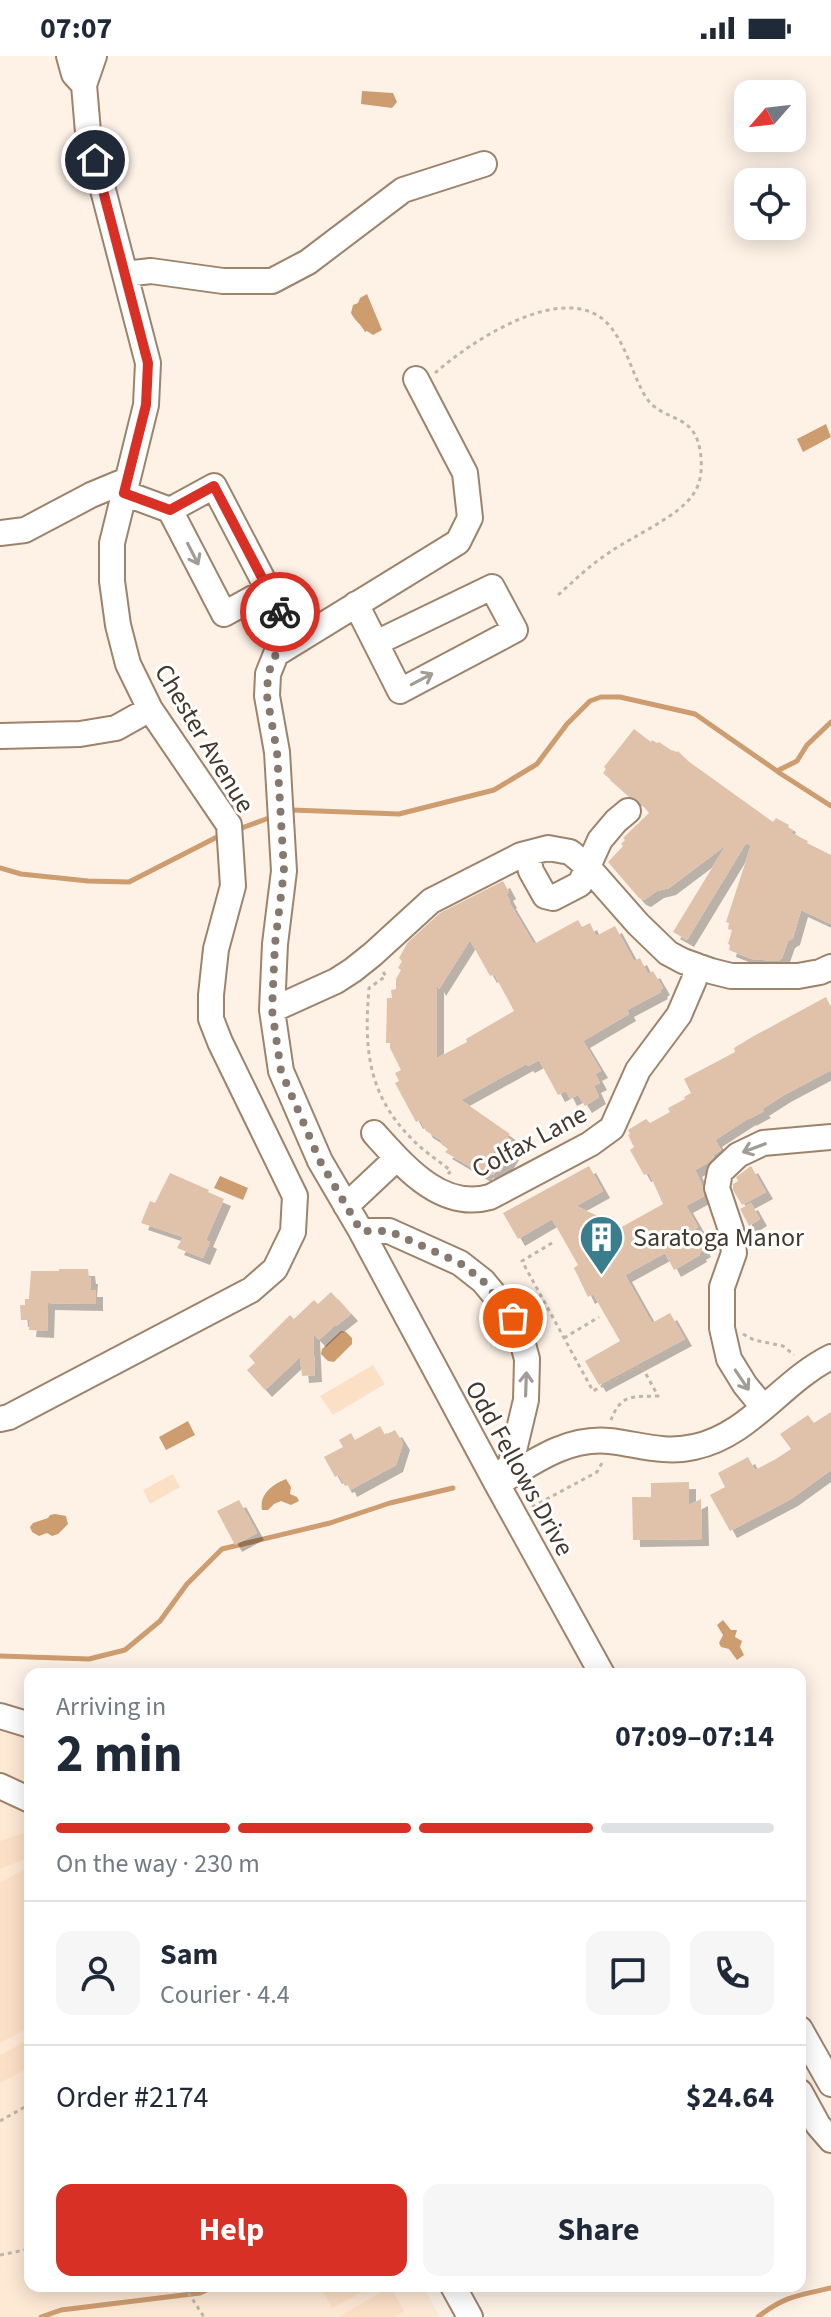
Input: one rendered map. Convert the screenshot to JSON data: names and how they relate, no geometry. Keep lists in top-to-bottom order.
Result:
{
  "streets": {
    "street": ["Chester Avenue", "Colfax Lane", "Odd Fellows Drive"]
  },
  "places": {
    "building": ["Saratoga Manor"]
  },
  "north": "bottom left",
  "page": {
    "status": "07:07",
    "heading": ["2 min", "Arriving in", "07:09–07:14"],
    "panel": [
      "Sam",
      "Courier · 4.4",
      "Order #2174",
      "$24.64"
    ],
    "bar": "On the way · 230 m",
    "buttons": ["Help", "Share"]
  }
}
